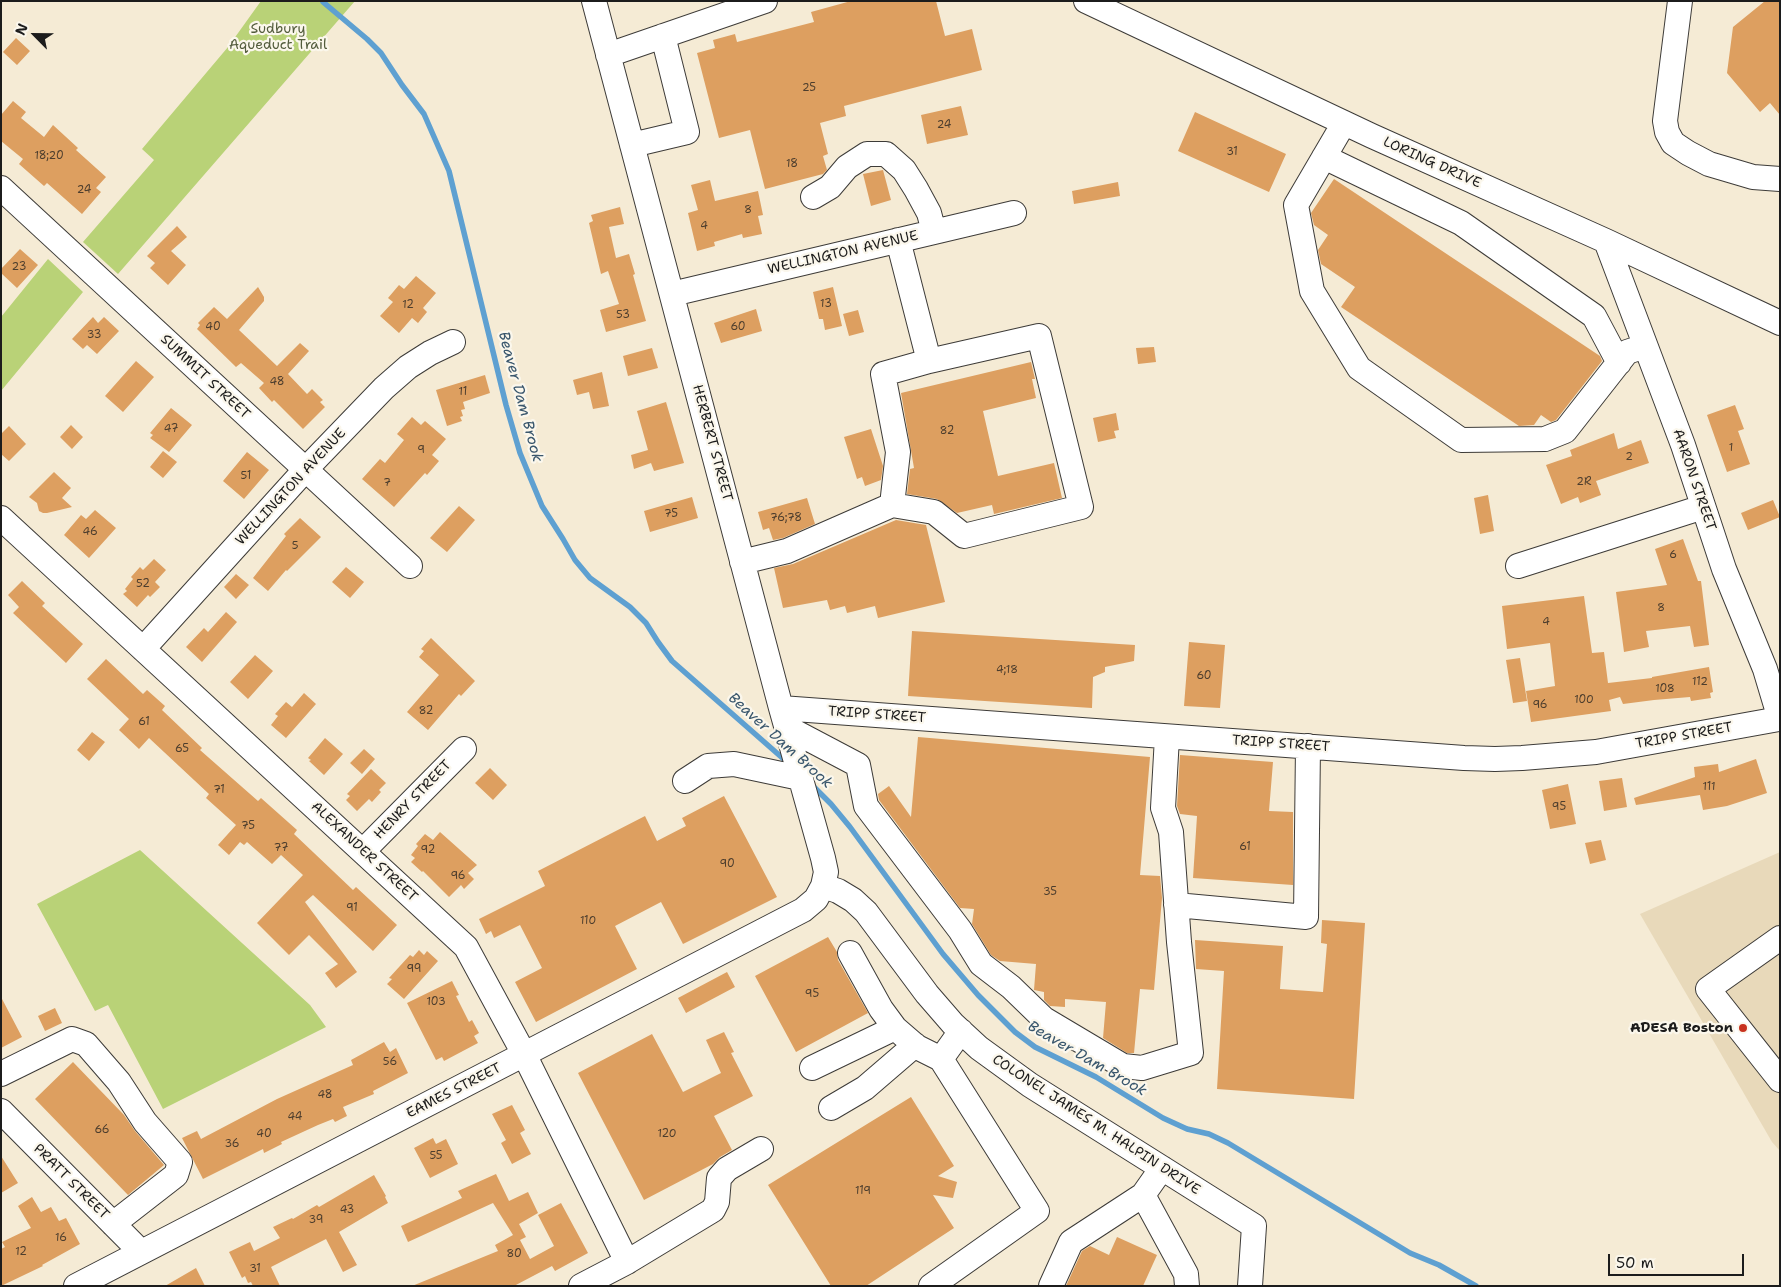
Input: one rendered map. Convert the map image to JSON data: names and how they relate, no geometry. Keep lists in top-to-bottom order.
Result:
{
  "streets": {
    "street": [
      "LORING DRIVE",
      "WELLINGTON AVENUE",
      "SUMMIT STREET",
      "HERBERT STREET",
      "AARON STREET",
      "TRIPP STREET",
      "HENRY STREET",
      "ALEXANDER STREET",
      "EAMES STREET",
      "COLONEL JAMES M. HALPIN DRIVE",
      "PRATT STREET"
    ]
  },
  "crossings": [
    ["LORING DRIVE", "AARON STREET"],
    ["WELLINGTON AVENUE", "SUMMIT STREET"],
    ["WELLINGTON AVENUE", "HERBERT STREET"],
    ["WELLINGTON AVENUE", "ALEXANDER STREET"],
    ["HERBERT STREET", "TRIPP STREET"],
    ["HERBERT STREET", "EAMES STREET"],
    ["HERBERT STREET", "COLONEL JAMES M. HALPIN DRIVE"],
    ["AARON STREET", "TRIPP STREET"],
    ["HENRY STREET", "ALEXANDER STREET"],
    ["ALEXANDER STREET", "EAMES STREET"],
    ["EAMES STREET", "COLONEL JAMES M. HALPIN DRIVE"],
    ["EAMES STREET", "PRATT STREET"]
  ],
  "water": ["Beaver Dam Brook"],
  "parks": ["Sudbury Aqueduct Trail"],
  "places": ["ADESA Boston"],
  "house_numbers": [
    "25",
    "24",
    "31",
    "18;20",
    "18",
    "24",
    "8",
    "4",
    "23",
    "13",
    "12",
    "53",
    "40",
    "60",
    "33",
    "48",
    "11",
    "47",
    "82",
    "1",
    "9",
    "2",
    "51",
    "2R",
    "7",
    "75",
    "76;78",
    "46",
    "5",
    "6",
    "52",
    "8",
    "4",
    "4;18",
    "60",
    "112",
    "108",
    "100",
    "96",
    "82",
    "61",
    "65",
    "111",
    "71",
    "95",
    "75",
    "61",
    "77",
    "92",
    "90",
    "96",
    "35",
    "91",
    "110",
    "99",
    "95",
    "103",
    "56",
    "48",
    "44",
    "66",
    "40",
    "120",
    "36",
    "55",
    "119",
    "43",
    "39",
    "16",
    "12",
    "80",
    "31"
  ],
  "scale_bar": "50 m",
  "north": "top left"
}
